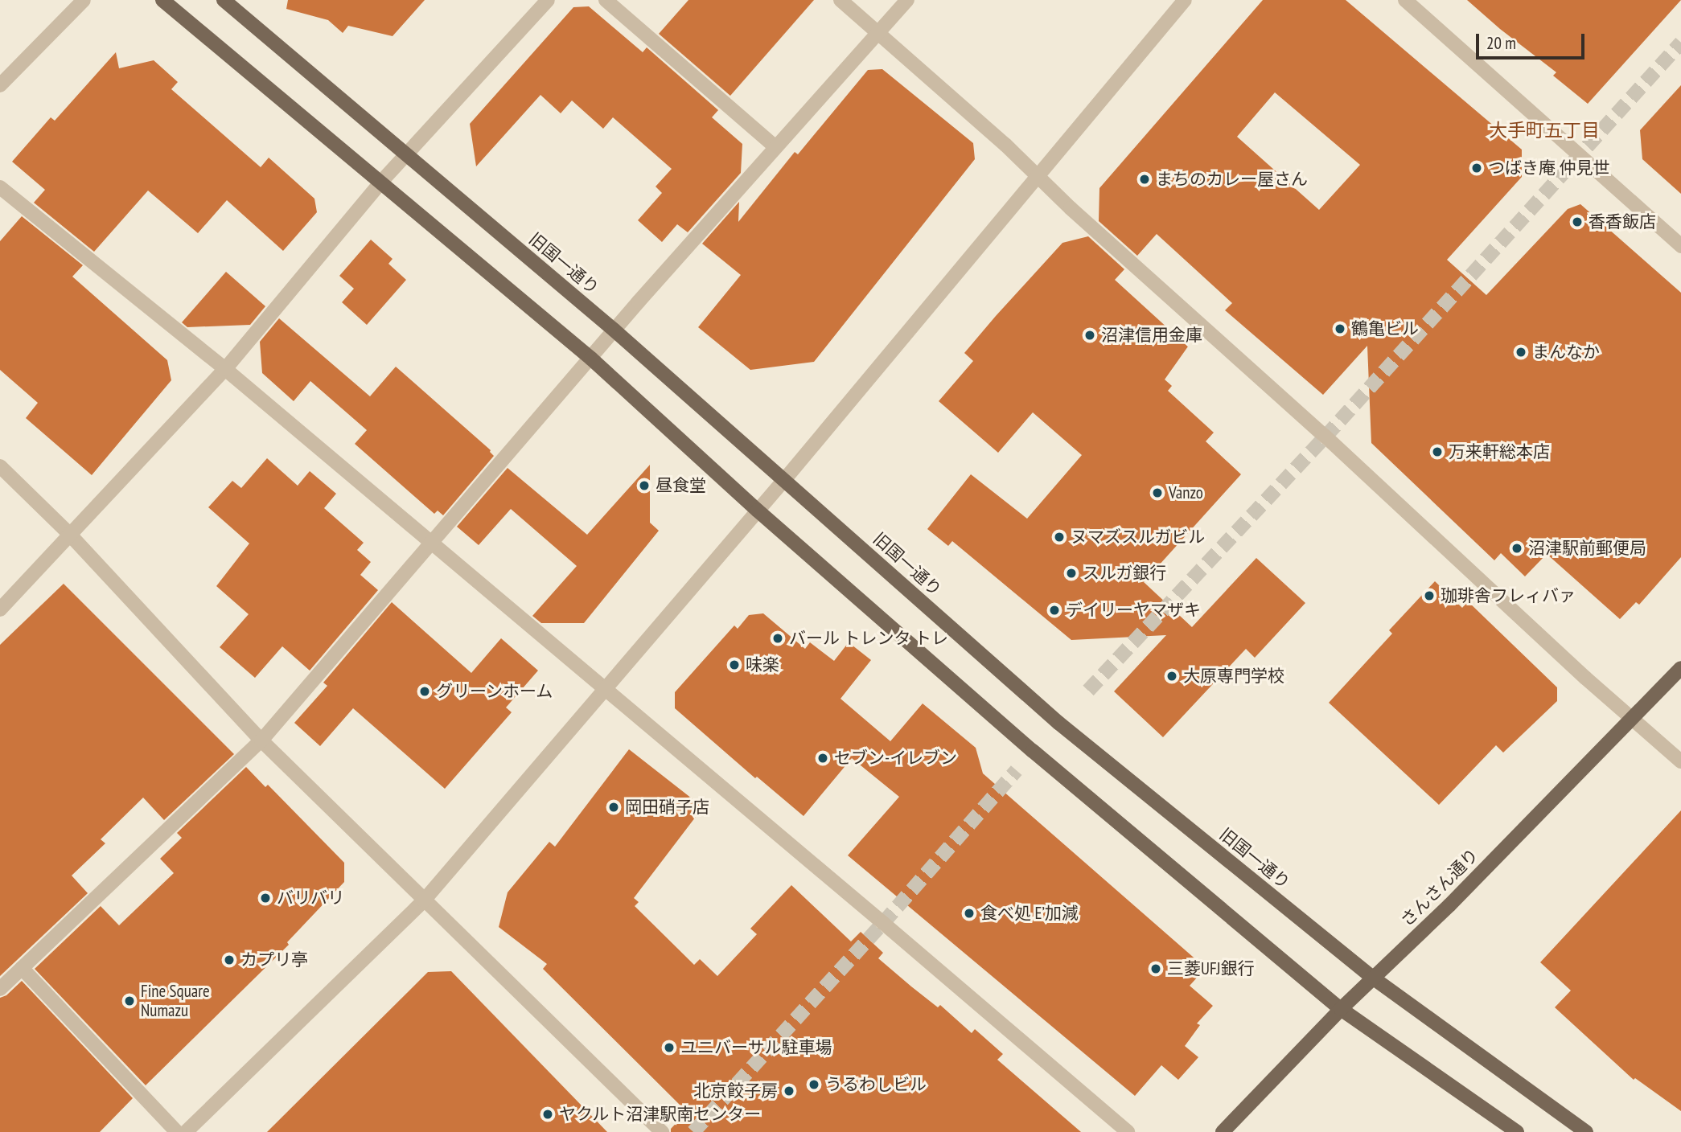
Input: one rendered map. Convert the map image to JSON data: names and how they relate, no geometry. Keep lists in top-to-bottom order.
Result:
{
  "streets": {
    "main road": ["旧国一通り", "さんさん通り"]
  },
  "crossings": [
    ["旧国一通り", "さんさん通り"]
  ],
  "districts": ["大手町五丁目"],
  "places": [
    "つばき庵 仲見世",
    "まちのカレー屋さん",
    "香香飯店",
    "鶴亀ビル",
    "沼津信用金庫",
    "まんなか",
    "万来軒総本店",
    "昼食堂",
    "Vanzo",
    "ヌマズスルガビル",
    "沼津駅前郵便局",
    "スルガ銀行",
    "珈琲舎フレィバァ",
    "デイリーヤマザキ",
    "バール トレンタ トレ",
    "味楽",
    "大原専門学校",
    "グリーンホーム",
    "セブン-イレブン",
    "岡田硝子店",
    "バリバリ",
    "食べ処 E’加減",
    "カプリ亭",
    "三菱UFJ銀行",
    "Fine Square Numazu",
    "ユニバーサル駐車場",
    "うるわしビル",
    "北京餃子房",
    "ヤクルト沼津駅南センター"
  ],
  "scale_bar": "20 m"
}
